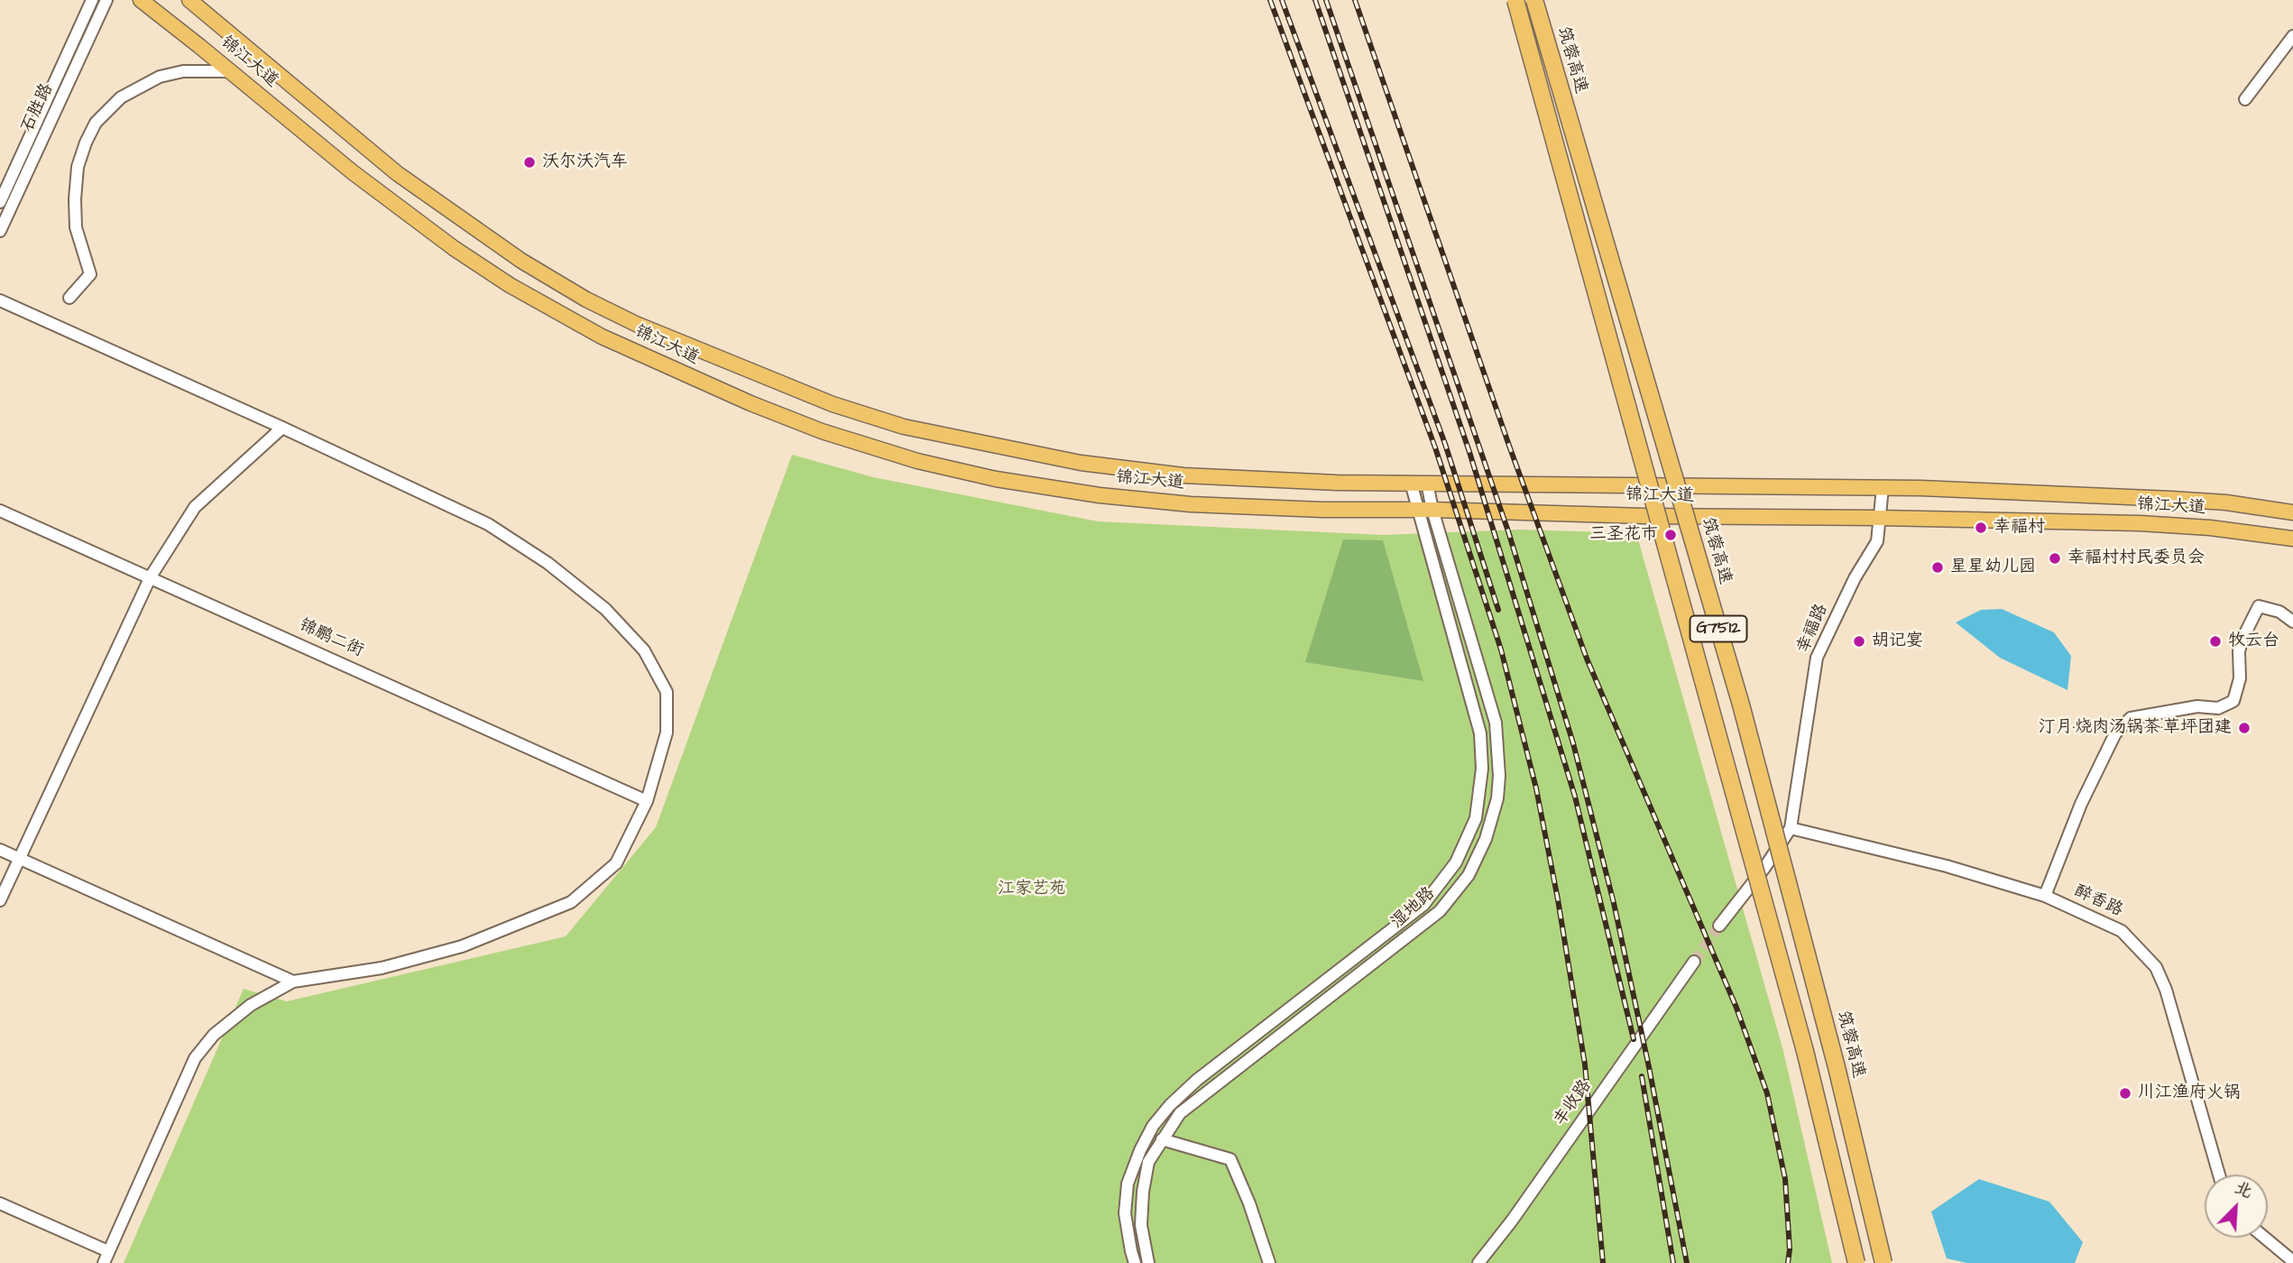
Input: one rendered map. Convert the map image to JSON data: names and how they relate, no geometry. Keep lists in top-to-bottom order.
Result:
{
  "streets": {
    "highway": ["筑蓉高速", "G7512"],
    "main road": ["锦江大道"],
    "street": [
      "石胜路",
      "幸福路",
      "锦鹏二街",
      "醉香路",
      "湿地路",
      "丰收路"
    ]
  },
  "crossings": [
    ["锦江大道", "幸福路"],
    ["锦江大道", "湿地路"],
    ["幸福路", "醉香路"]
  ],
  "parks": ["江家艺苑"],
  "places": [
    "沃尔沃汽车",
    "幸福村",
    "三圣花市",
    "幸福村村民委员会",
    "星星幼儿园",
    "胡记宴",
    "牧云台",
    "汀月·烧肉汤锅茶·草坪团建",
    "川江渔府火锅"
  ],
  "north": "top right"
}
